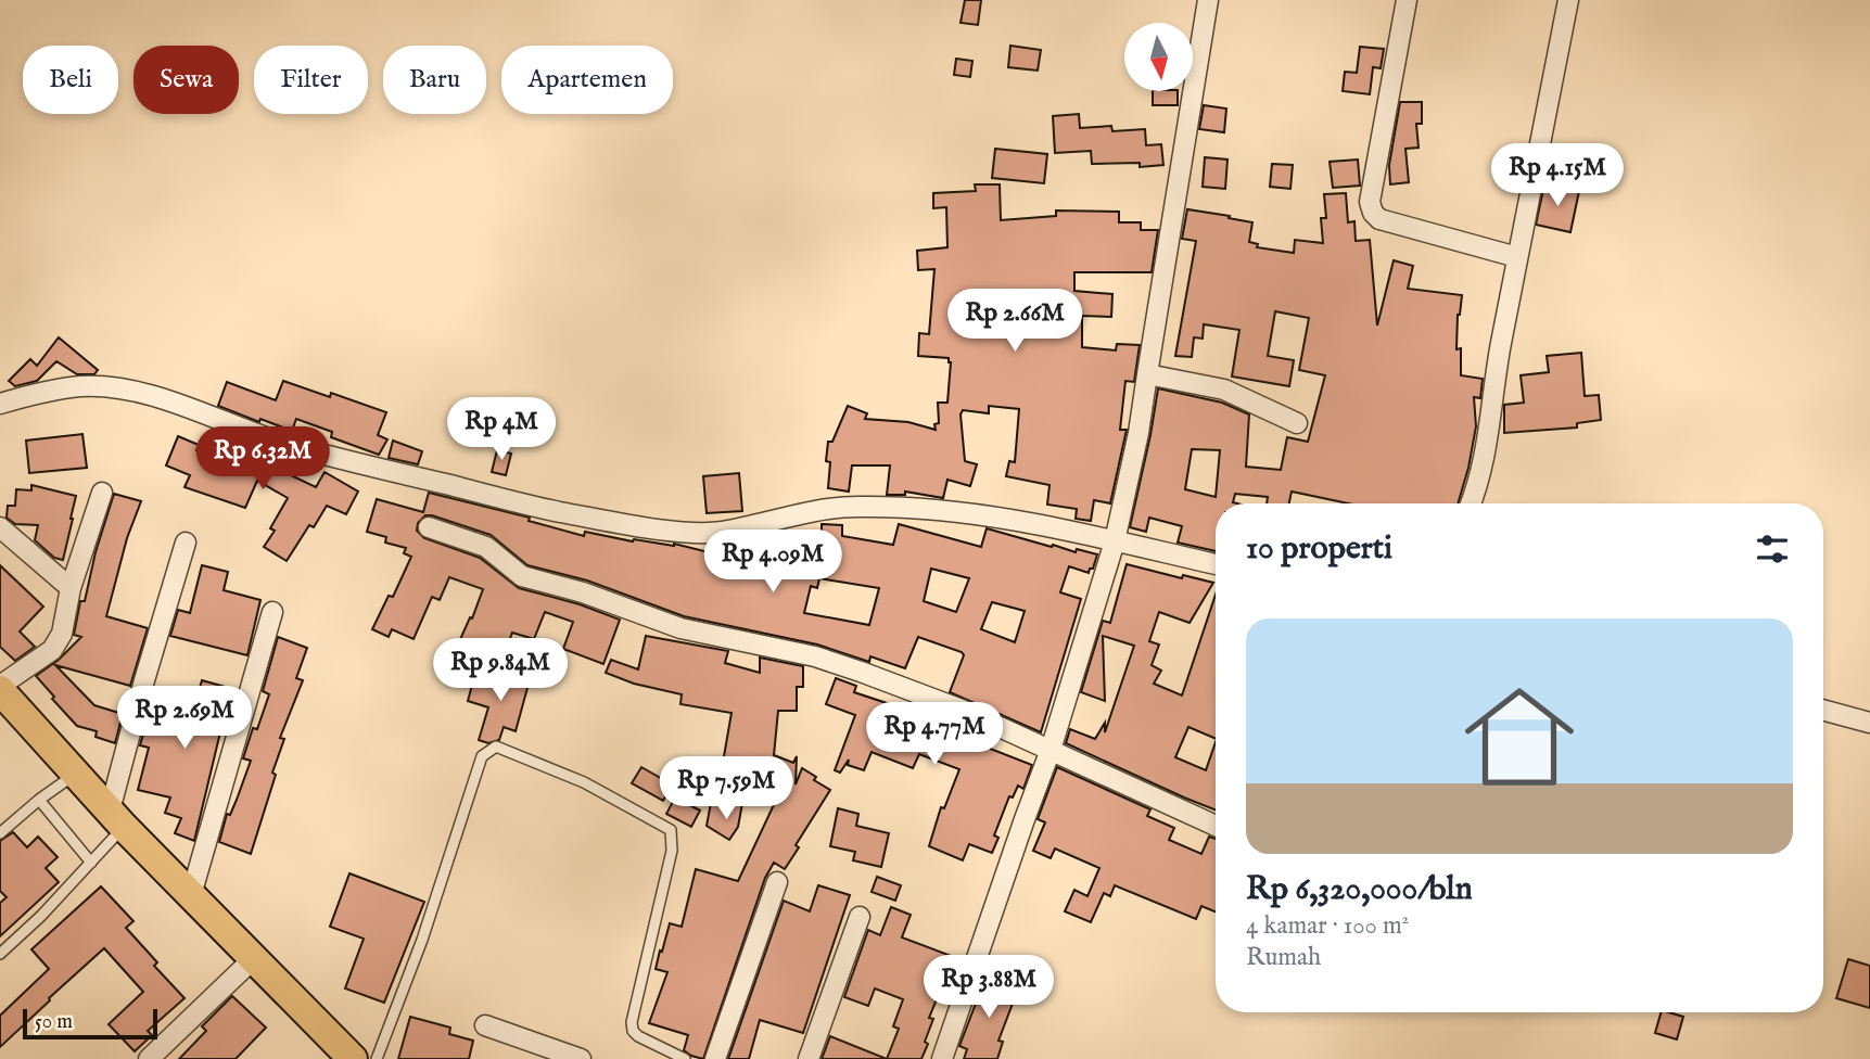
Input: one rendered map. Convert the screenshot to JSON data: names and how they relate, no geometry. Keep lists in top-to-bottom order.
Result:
{
  "scale_bar": "50 m",
  "north": "bottom",
  "page": {
    "chip": [
      "Beli",
      "Sewa",
      "Filter",
      "Baru",
      "Apartemen"
    ],
    "price": [
      "Rp 4.15M",
      "Rp 2.66M",
      "Rp 4M",
      "Rp 6.32M",
      "Rp 4.09M",
      "Rp 9.84M",
      "Rp 2.69M",
      "Rp 4.77M",
      "Rp 7.59M",
      "Rp 3.88M"
    ],
    "heading": "10 properti",
    "list": [
      {
        "name": "Rp 6,320,000/bln",
        "note": "4 kamar · 100 m² · Rumah"
      }
    ],
    "scale": "50 m"
  }
}
